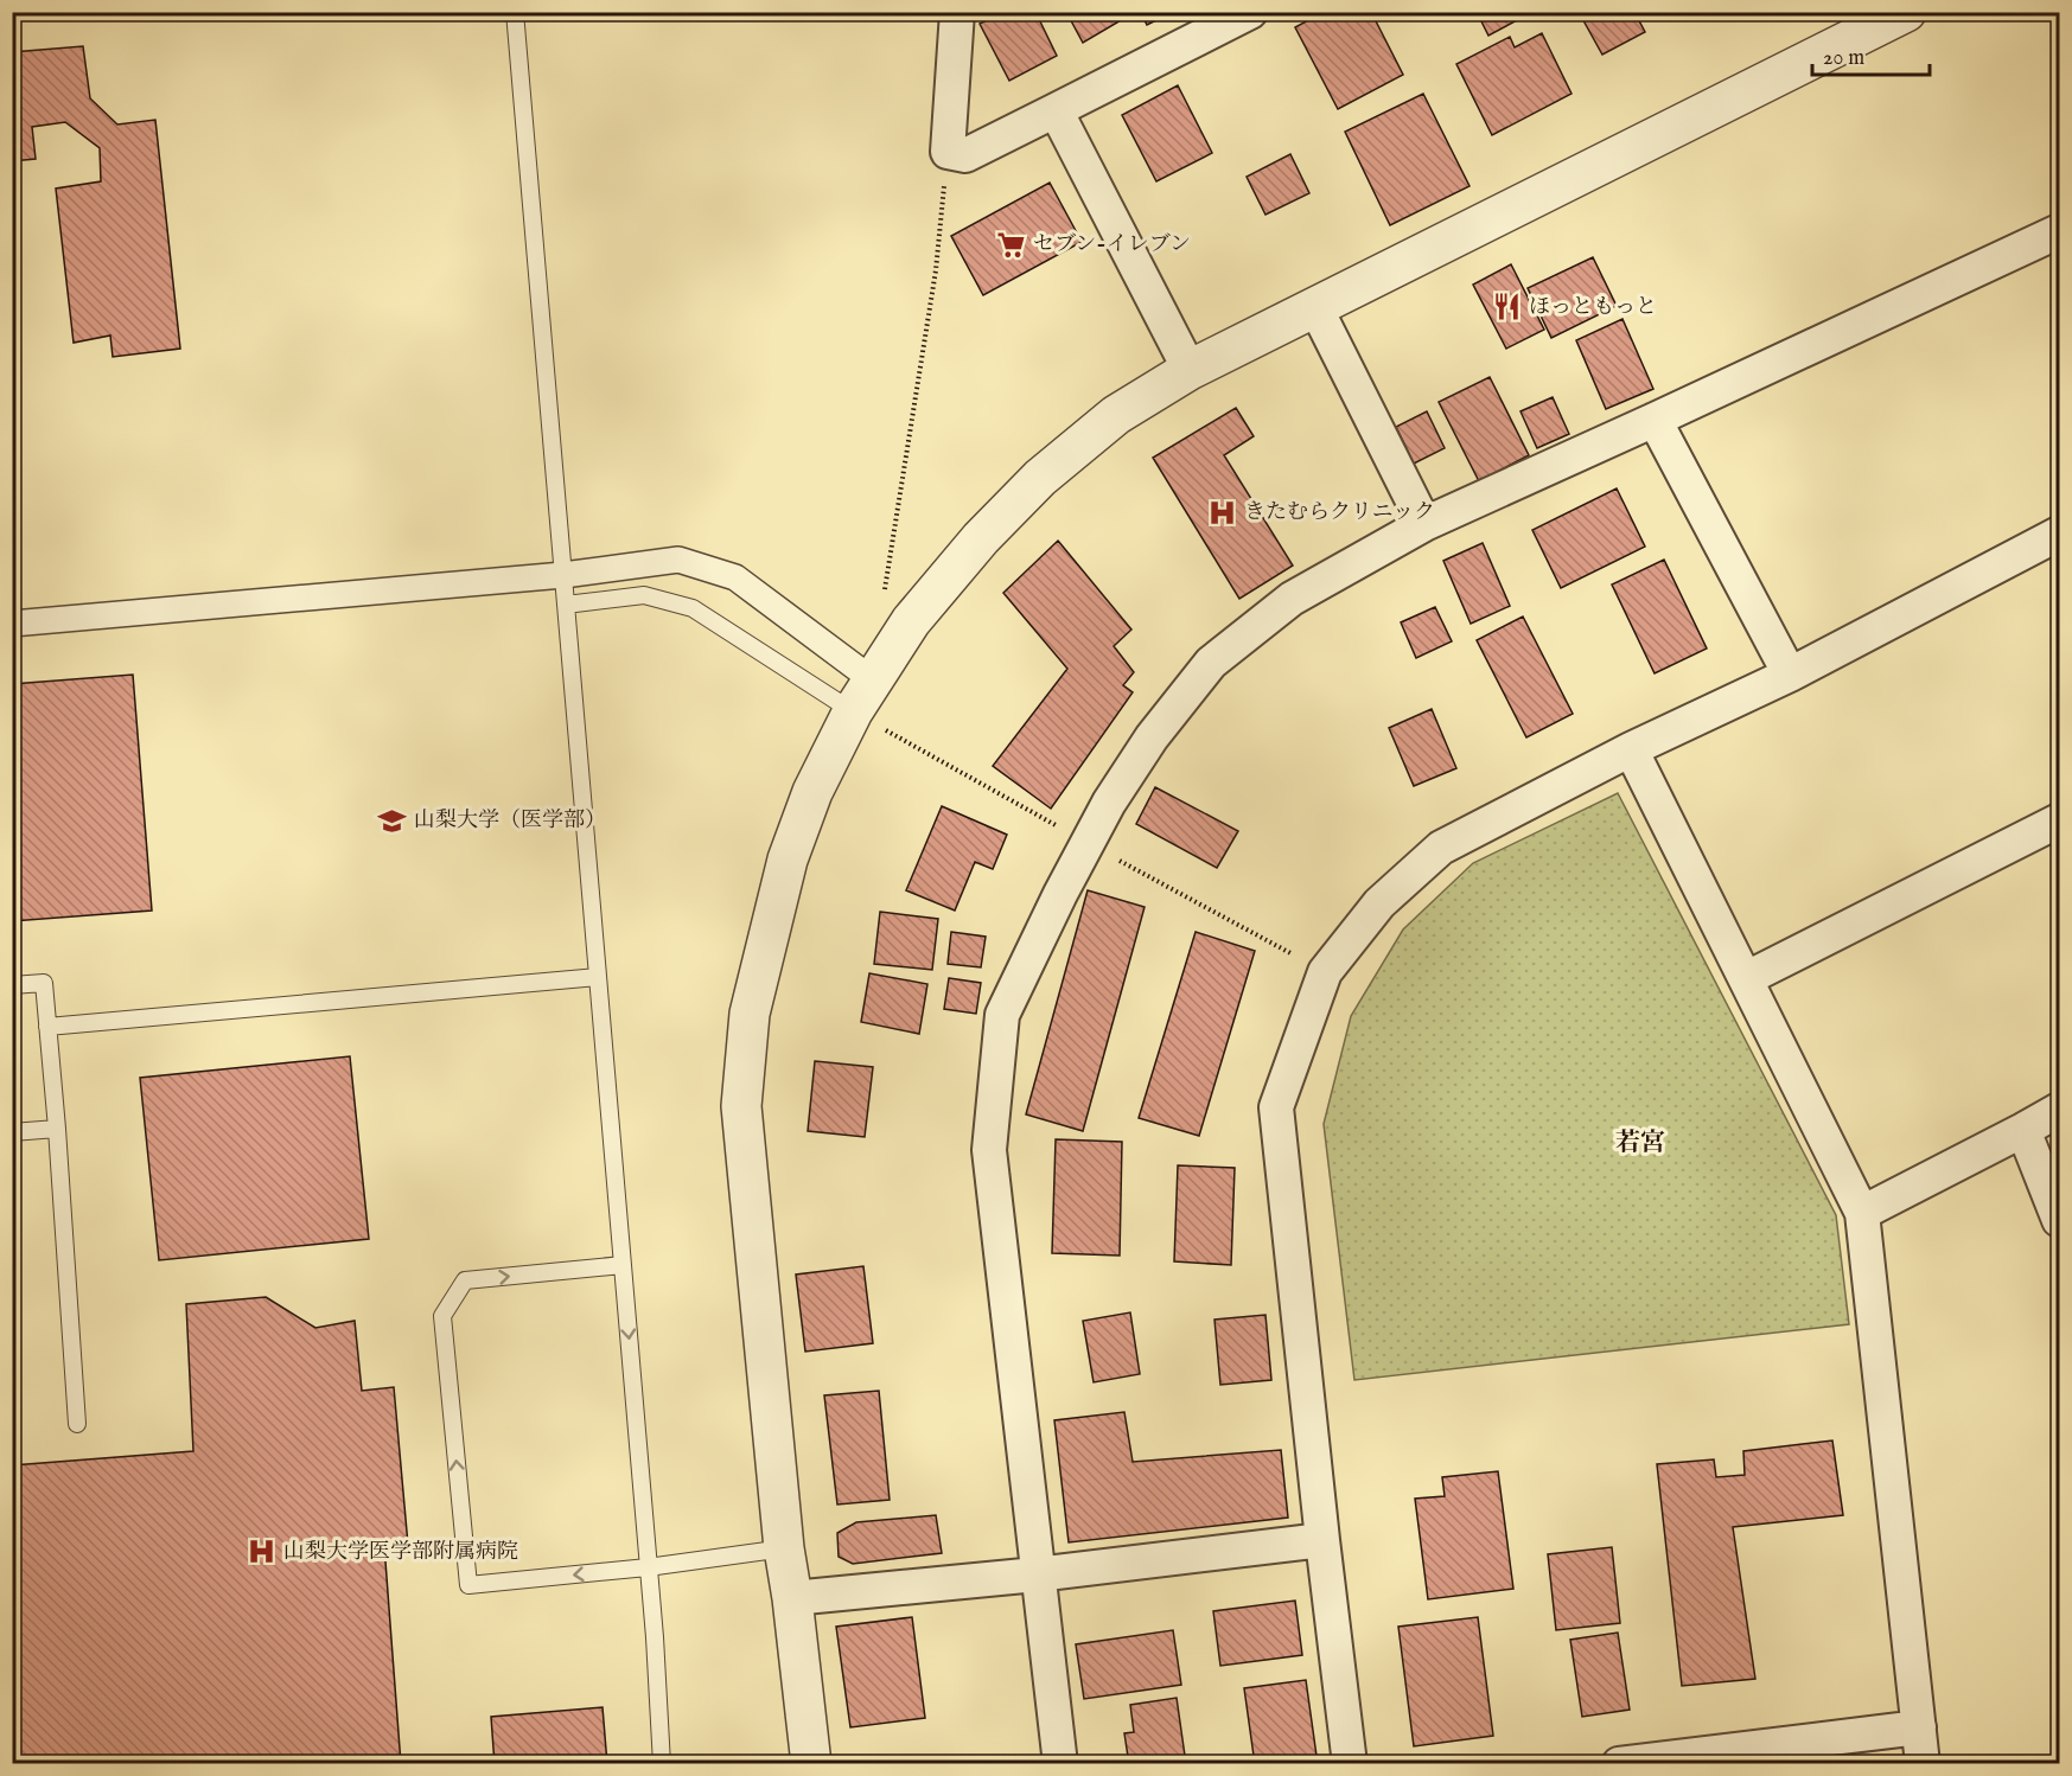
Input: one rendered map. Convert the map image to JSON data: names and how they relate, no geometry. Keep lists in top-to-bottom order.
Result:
{
  "districts": ["若宮"],
  "places": {
    "supermarket": ["セブン-イレブン"],
    "restaurant": ["ほっともっと"],
    "hospital": ["きたむらクリニック", "山梨大学医学部附属病院"],
    "school or university": ["山梨大学（医学部）"]
  },
  "scale_bar": "20 m"
}
